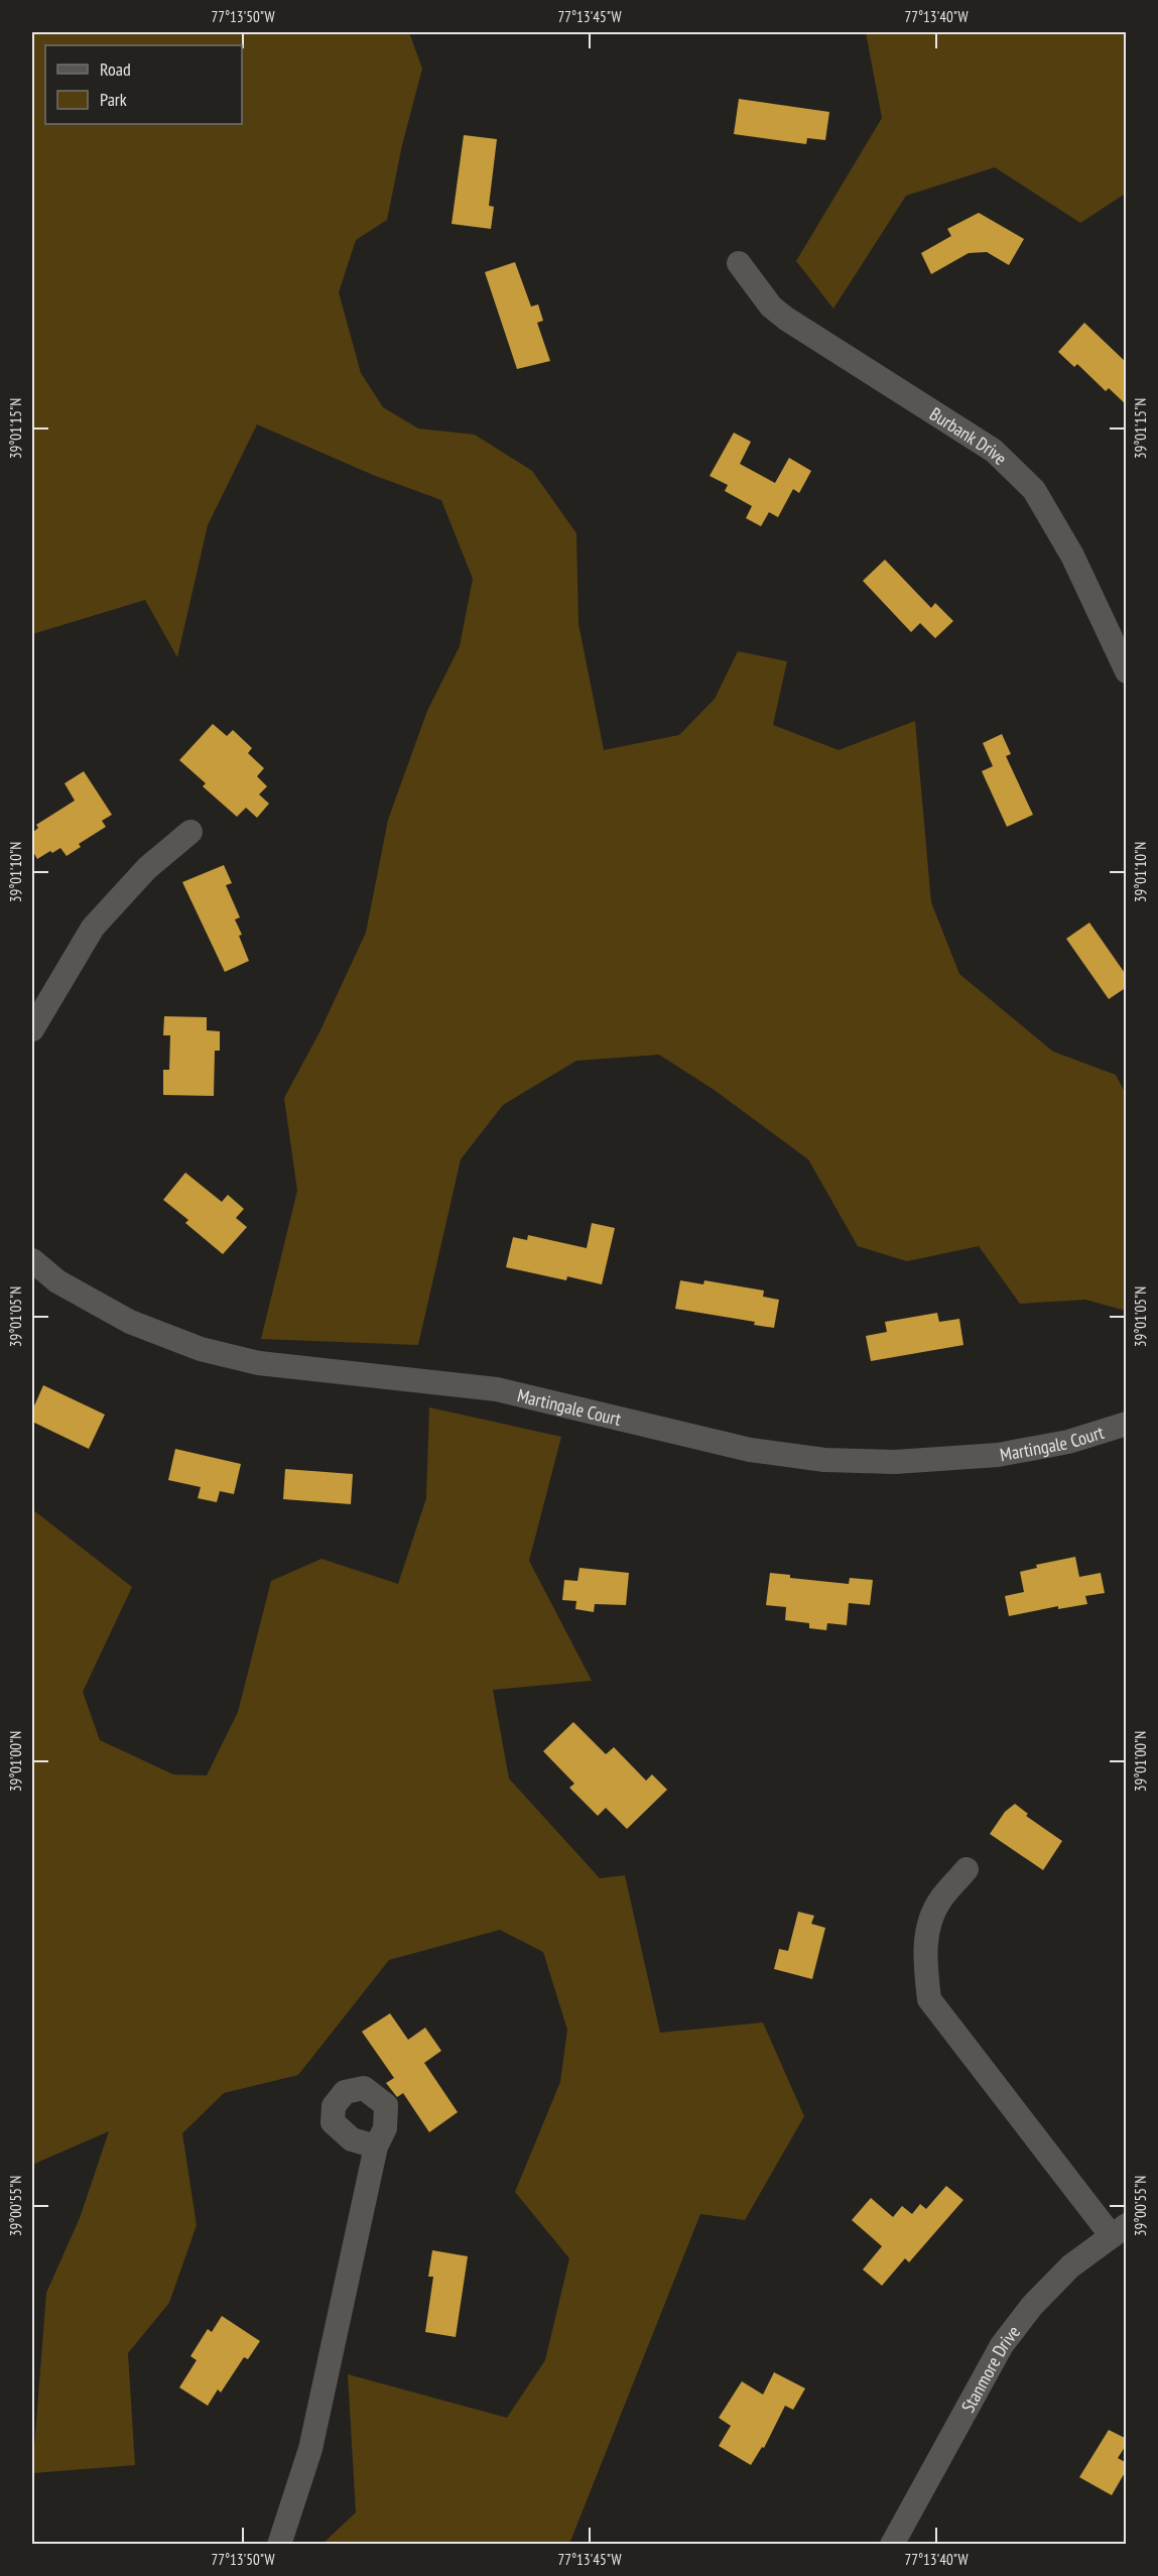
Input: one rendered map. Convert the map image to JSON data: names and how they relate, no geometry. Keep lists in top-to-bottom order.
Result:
{
  "streets": {
    "street": ["Burbank Drive", "Martingale Court", "Stanmore Drive"]
  },
  "legend": ["Road", "Park"],
  "coordinates": [
    "77°13'50\"W",
    "77°13'45\"W",
    "77°13'40\"W",
    "39°01'15\"N",
    "39°01'10\"N",
    "39°01'05\"N",
    "39°01'00\"N",
    "39°00'55\"N"
  ]
}
